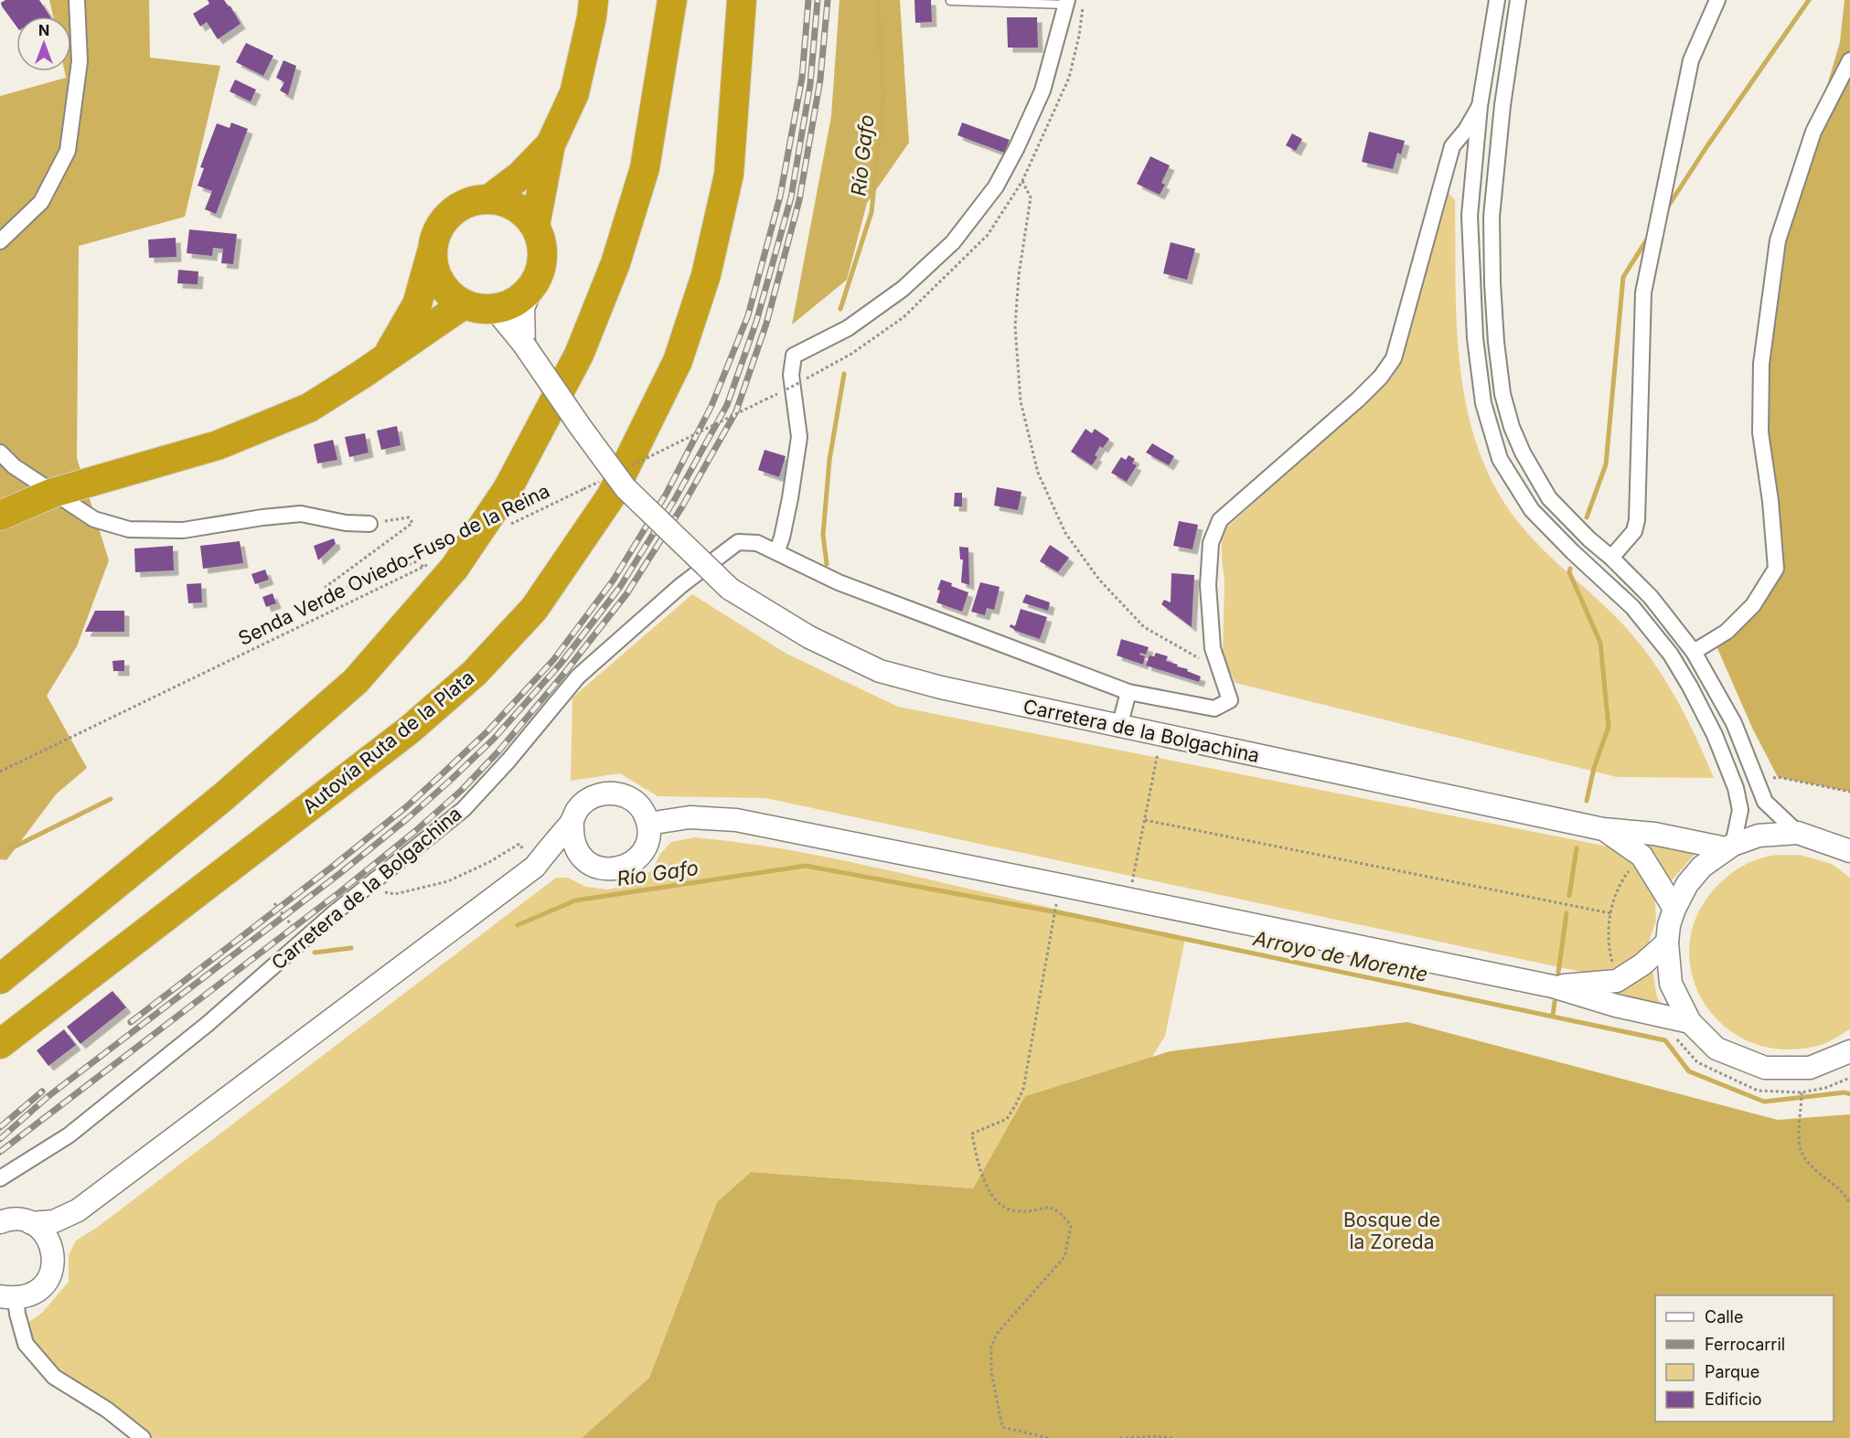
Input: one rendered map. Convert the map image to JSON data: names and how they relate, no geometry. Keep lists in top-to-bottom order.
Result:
{
  "streets": {
    "highway": ["Autovía Ruta de la Plata"],
    "street": ["Carretera de la Bolgachina"],
    "path": ["Senda Verde Oviedo-Fuso de la Reina"]
  },
  "water": ["Río Gafo", "Arroyo de Morente"],
  "parks": ["Bosque de la Zoreda"],
  "legend": [
    "Calle",
    "Ferrocarril",
    "Parque",
    "Edificio"
  ],
  "north": "top"
}
